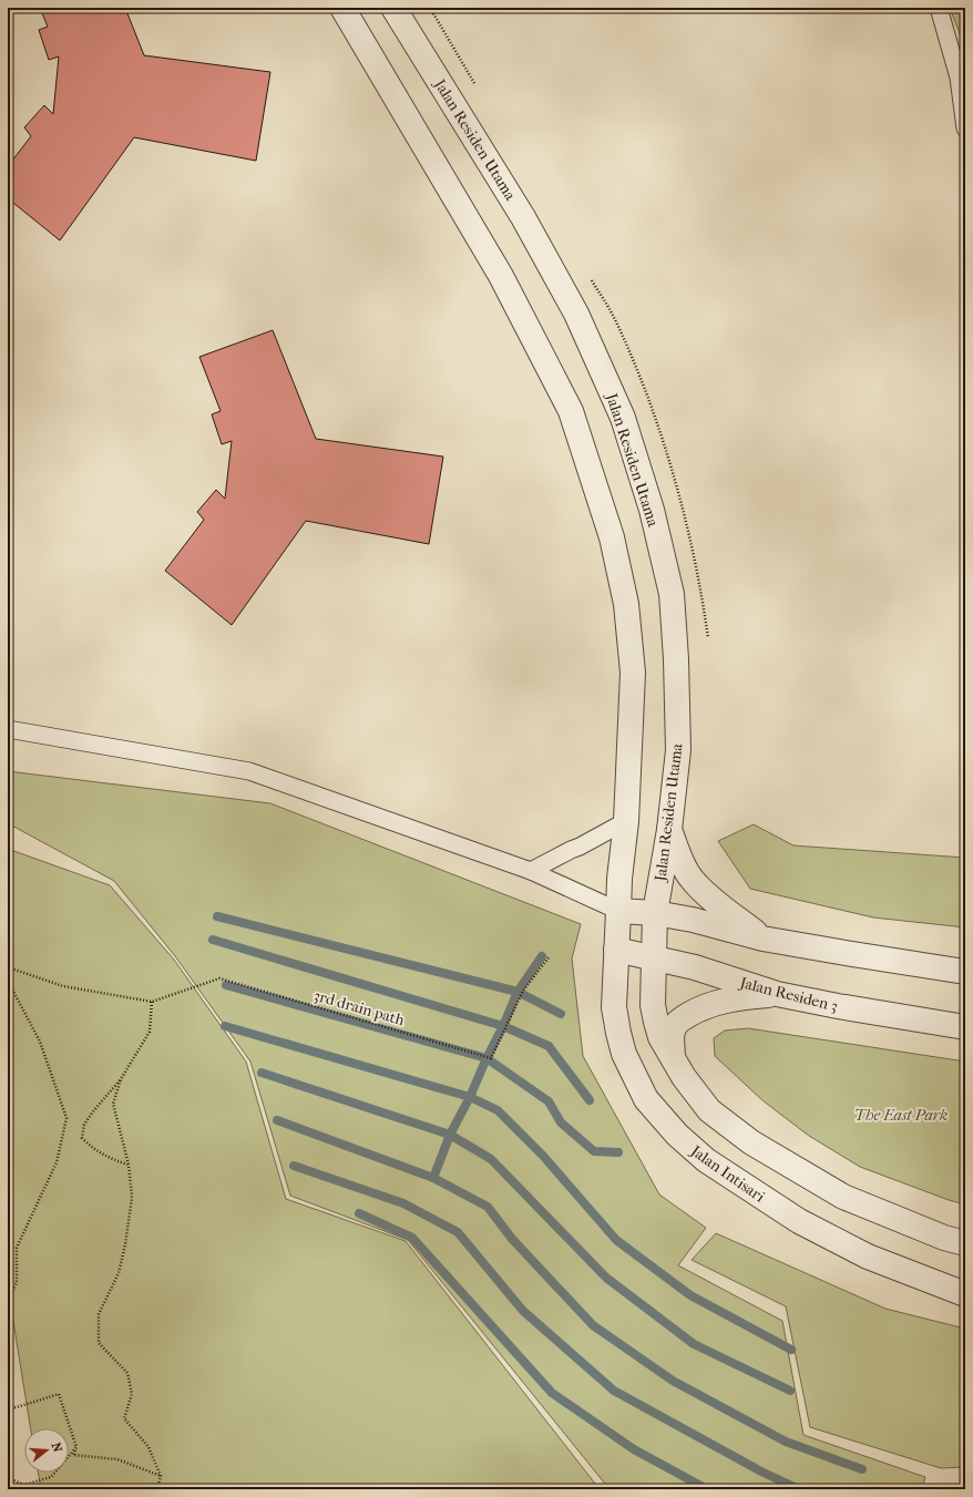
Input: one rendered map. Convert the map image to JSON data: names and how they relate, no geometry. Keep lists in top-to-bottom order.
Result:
{
  "streets": {
    "street": ["Jalan Residen Utama", "Jalan Residen 3", "Jalan Intisari"],
    "path": ["3rd drain path"]
  },
  "crossings": [
    ["Jalan Residen Utama", "Jalan Residen 3"],
    ["Jalan Residen 3", "Jalan Intisari"]
  ],
  "parks": ["The East Park"],
  "north": "right"
}
